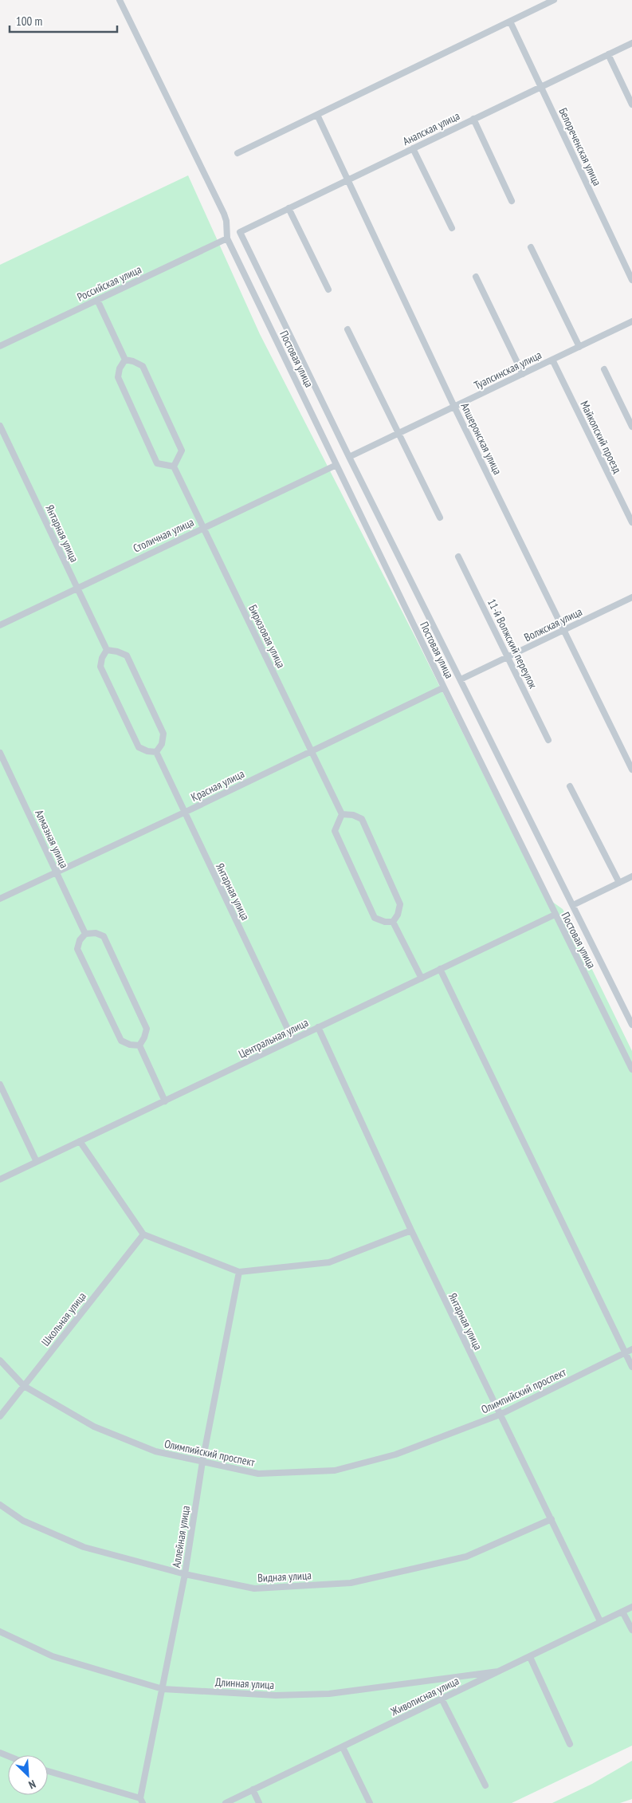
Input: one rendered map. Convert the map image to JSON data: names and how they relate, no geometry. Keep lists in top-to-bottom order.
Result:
{
  "streets": {
    "street": [
      "Анапская улица",
      "Белореченская улица",
      "Российская улица",
      "Постовая улица",
      "Туапсинская улица",
      "Майкопский проезд",
      "Апшеронская улица",
      "Янтарная улица",
      "Столичная улица",
      "Волжская улица",
      "Бирюзовая улица",
      "11-й Волжский переулок",
      "Красная улица",
      "Алмазная улица",
      "Центральная улица",
      "Школьная улица",
      "Олимпийский проспект",
      "Аллейная улица",
      "Видная улица",
      "Длинная улица",
      "Живописная улица"
    ]
  },
  "crossings": [
    ["Анапская улица", "Белореченская улица"],
    ["Анапская улица", "Постовая улица"],
    ["Анапская улица", "Апшеронская улица"],
    ["Российская улица", "Постовая улица"],
    ["Постовая улица", "Туапсинская улица"],
    ["Постовая улица", "Столичная улица"],
    ["Постовая улица", "Волжская улица"],
    ["Постовая улица", "Красная улица"],
    ["Постовая улица", "Центральная улица"],
    ["Туапсинская улица", "Майкопский проезд"],
    ["Туапсинская улица", "Апшеронская улица"],
    ["Апшеронская улица", "Волжская улица"],
    ["Янтарная улица", "Столичная улица"],
    ["Янтарная улица", "Красная улица"],
    ["Янтарная улица", "Центральная улица"],
    ["Янтарная улица", "Олимпийский проспект"],
    ["Янтарная улица", "Видная улица"],
    ["Янтарная улица", "Живописная улица"],
    ["Столичная улица", "Бирюзовая улица"],
    ["Волжская улица", "11-й Волжский переулок"],
    ["Бирюзовая улица", "Красная улица"],
    ["Красная улица", "Алмазная улица"],
    ["Школьная улица", "Олимпийский проспект"],
    ["Олимпийский проспект", "Аллейная улица"],
    ["Аллейная улица", "Видная улица"],
    ["Аллейная улица", "Длинная улица"],
    ["Длинная улица", "Живописная улица"]
  ],
  "scale_bar": "100 m",
  "north": "bottom right"
}
